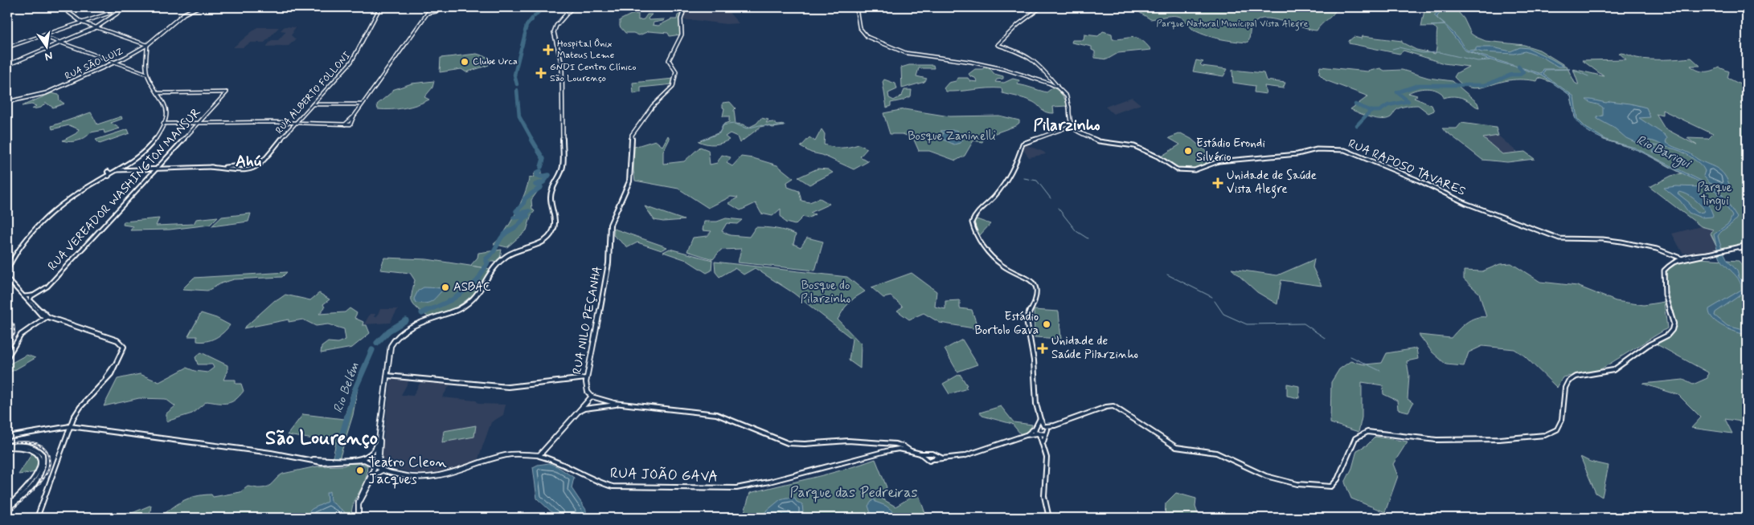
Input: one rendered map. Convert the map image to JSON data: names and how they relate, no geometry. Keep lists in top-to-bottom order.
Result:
{
  "streets": {
    "main road": [
      "RUA SÃO LUIZ",
      "RUA ALBERTO FOLLONI",
      "RUA RAPOSO TAVARES",
      "RUA VEREADOR WASHINGTON MANSUR",
      "RUA NILO PEÇANHA",
      "RUA JOÃO GAVA"
    ]
  },
  "districts": ["Pilarzinho", "Ahú", "São Lourenço"],
  "water": ["Rio Barigui", "Rio Belém"],
  "parks": [
    "Parque Natural Municipal Vista Alegre",
    "Bosque Zaninelli",
    "Parque Tingui",
    "Bosque do Pilarzinho",
    "Parque das Pedreiras"
  ],
  "places": {
    "health": [
      "Hospital Ônix Mateus Leme",
      "GNDI Centro Clínico São Lourenço",
      "Unidade de Saúde Vista Alegre",
      "Unidade de Saúde Pilarzinho"
    ],
    "other": [
      "Clube Urca",
      "Estádio Erondi Silvério",
      "ASBAC",
      "Estádio Bortolo Gava",
      "Teatro Cleon Jacques"
    ]
  },
  "north": "bottom"
}
